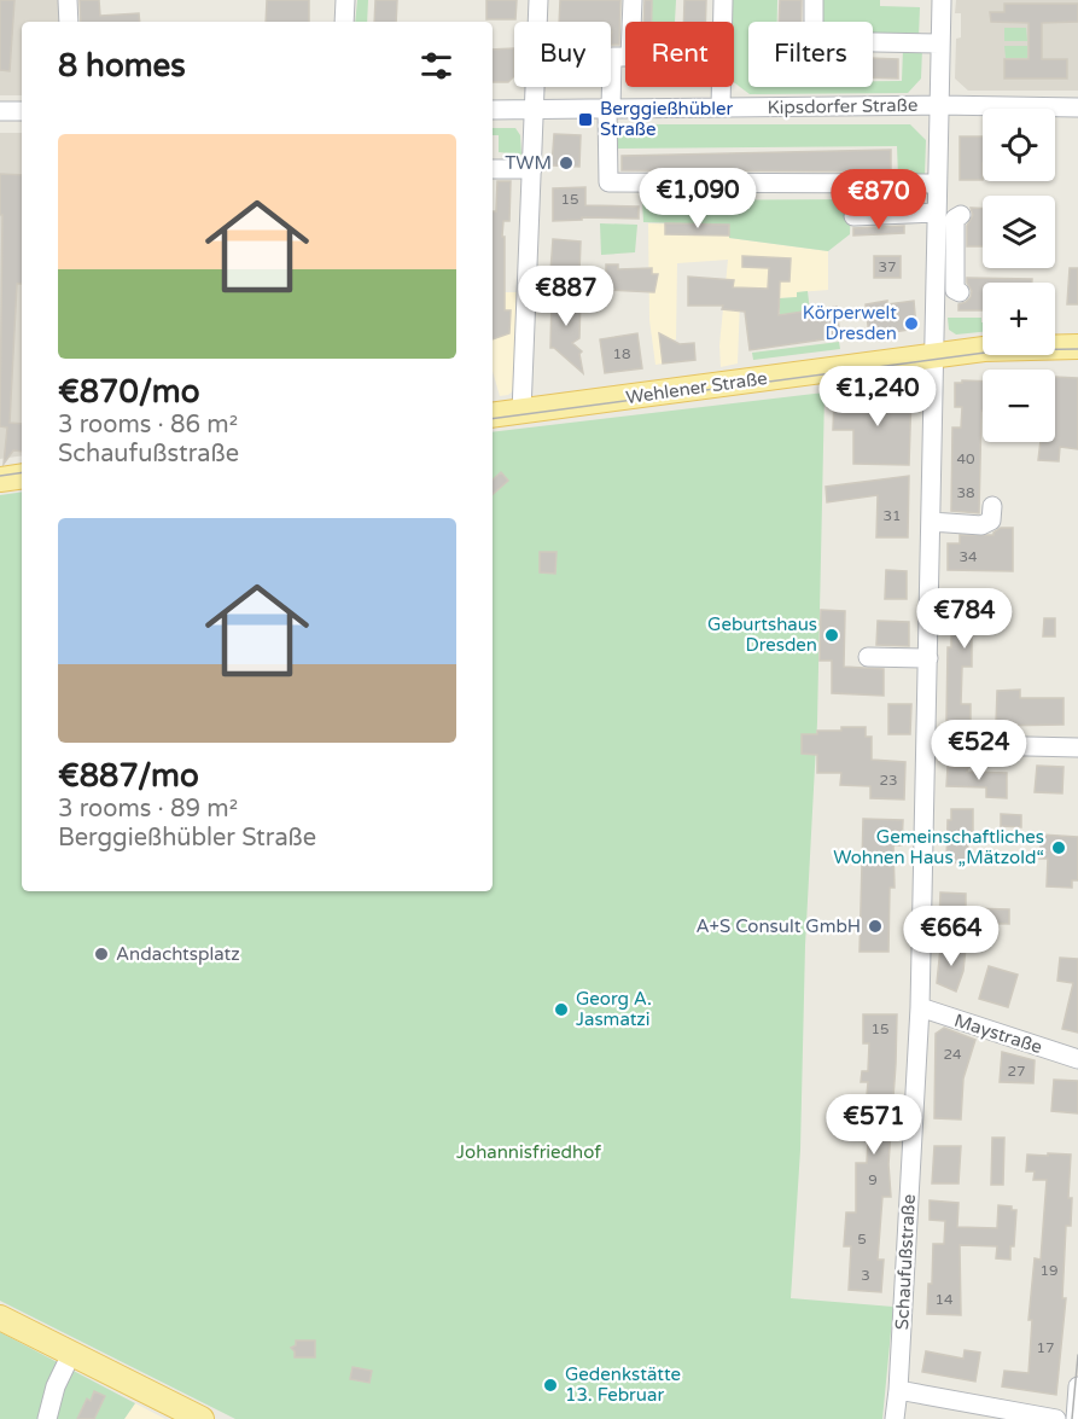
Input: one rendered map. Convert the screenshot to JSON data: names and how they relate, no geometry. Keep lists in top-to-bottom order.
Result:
{
  "streets": {
    "main road": ["Wehlener Straße"],
    "street": ["Kipsdorfer Straße", "Maystraße", "Schaufußstraße"]
  },
  "crossings": [
    ["Kipsdorfer Straße", "Schaufußstraße"],
    ["Wehlener Straße", "Schaufußstraße"],
    ["Maystraße", "Schaufußstraße"]
  ],
  "parks": ["Johannisfriedhof"],
  "places": {
    "transit": ["Berggießhübler Straße"],
    "other": [
      "TWM",
      "Körperwelt Dresden",
      "Geburtshaus Dresden",
      "Gemeinschaftliches Wohnen Haus „Mätzold“",
      "A+S Consult GmbH",
      "Andachtsplatz",
      "Georg A. Jasmatzi",
      "Gedenkstätte 13. Februar"
    ]
  },
  "house_numbers": [
    "15",
    "37",
    "18",
    "40",
    "38",
    "31",
    "34",
    "23",
    "15",
    "24",
    "27",
    "9",
    "5",
    "19",
    "3",
    "14",
    "17"
  ],
  "page": {
    "chip": ["Buy", "Rent", "Filters"],
    "heading": "8 homes",
    "map_buttons": ["+", "−"],
    "list": [
      {
        "name": "€870/mo",
        "note": "3 rooms · 86 m² · Schaufußstraße"
      },
      {
        "name": "€887/mo",
        "note": "3 rooms · 89 m² · Berggießhübler Straße"
      }
    ],
    "price": [
      "€1,090",
      "€870",
      "€887",
      "€1,240",
      "€784",
      "€524",
      "€664",
      "€571"
    ]
  }
}
